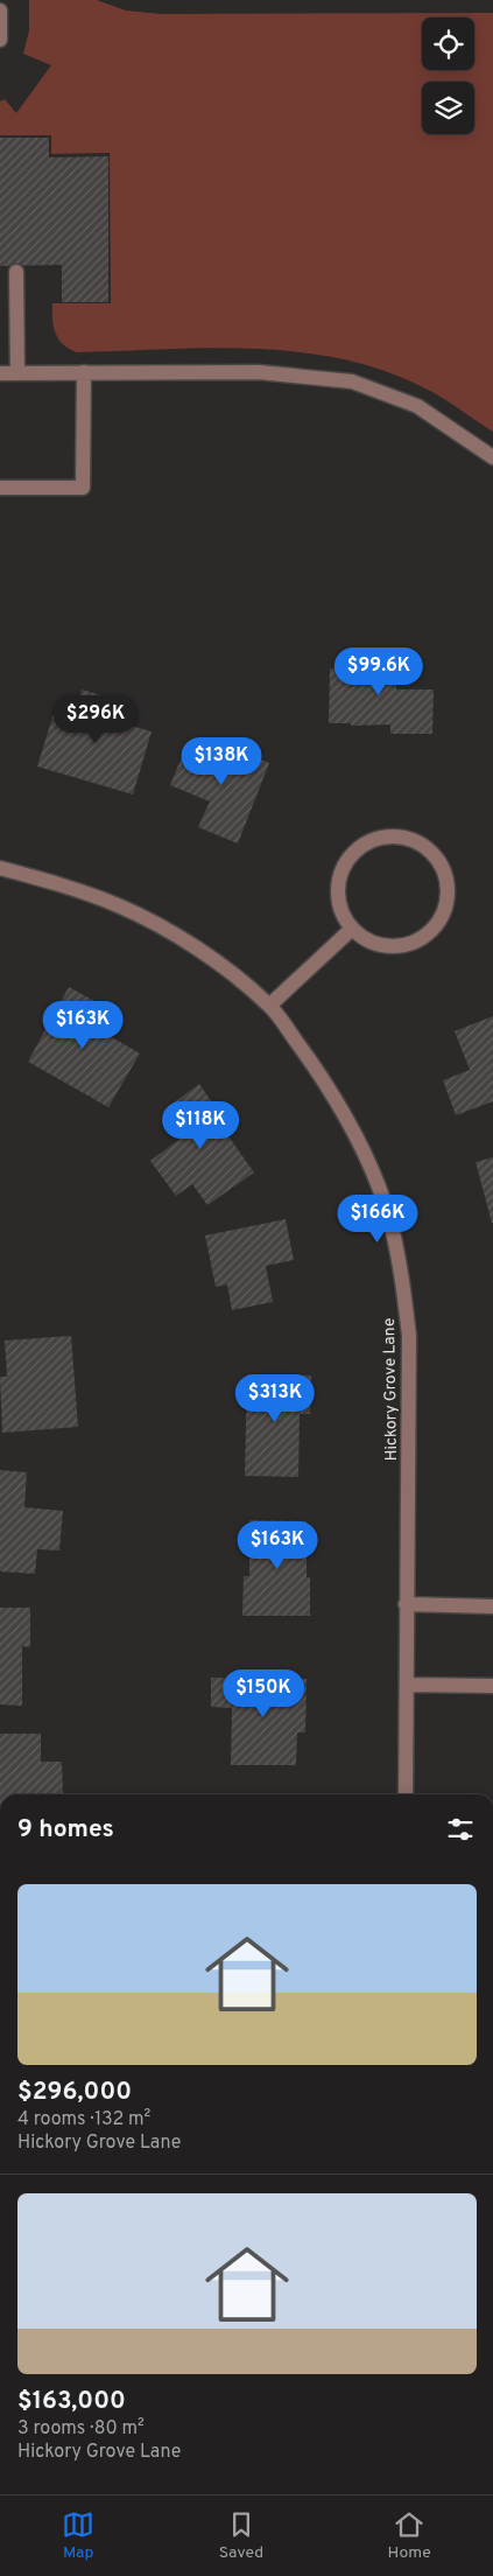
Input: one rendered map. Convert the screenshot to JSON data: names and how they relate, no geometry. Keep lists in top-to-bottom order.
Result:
{
  "streets": {
    "street": ["Hickory Grove Lane"]
  },
  "page": {
    "price": [
      "$99.6K",
      "$296K",
      "$138K",
      "$163K",
      "$118K",
      "$166K",
      "$313K",
      "$163K",
      "$150K"
    ],
    "heading": "9 homes",
    "list": [
      {
        "name": "$296,000",
        "note": "4 rooms · 132 m² · Hickory Grove Lane"
      },
      {
        "name": "$163,000",
        "note": "3 rooms · 80 m² · Hickory Grove Lane"
      }
    ],
    "tabs": ["Map", "Saved", "Home"]
  }
}
